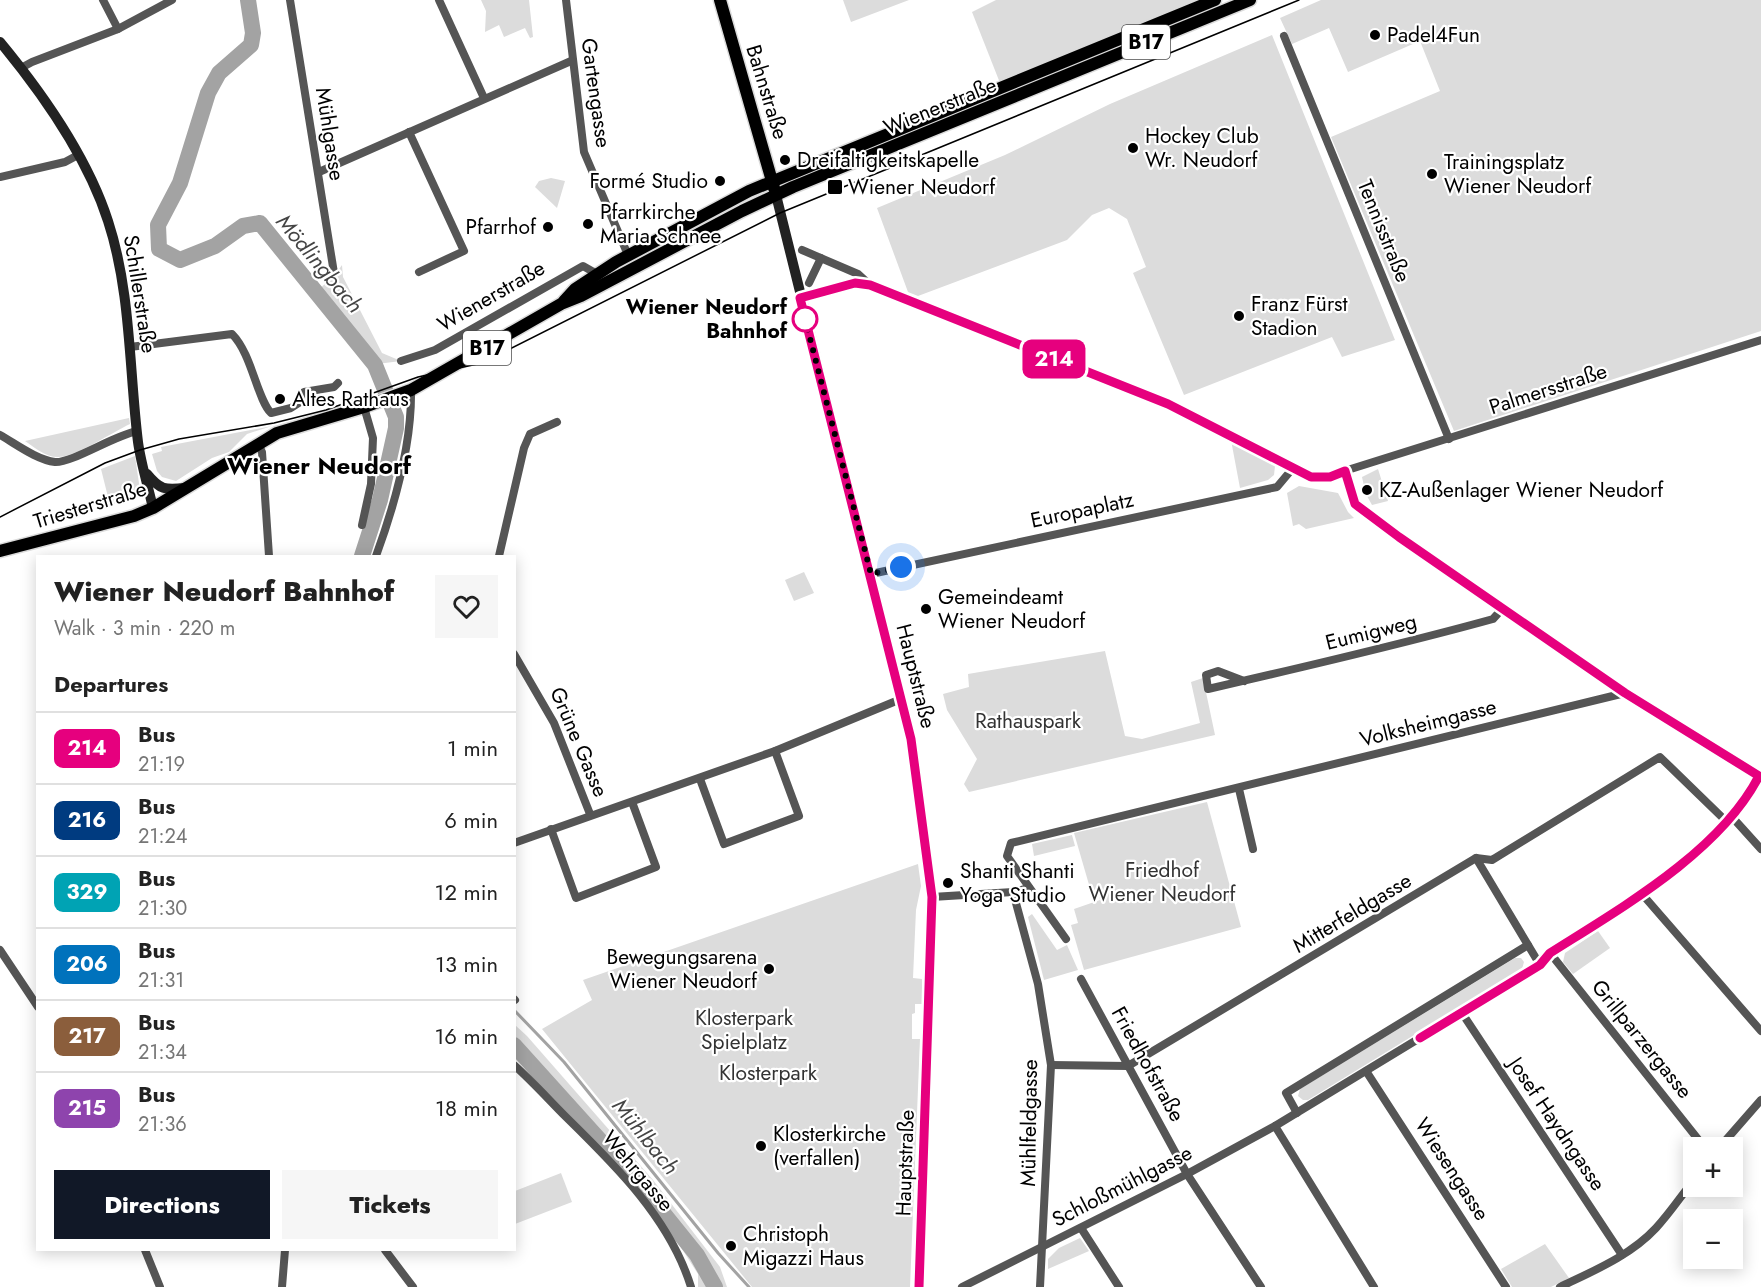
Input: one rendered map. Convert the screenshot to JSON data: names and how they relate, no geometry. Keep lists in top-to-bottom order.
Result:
{
  "streets": {
    "main road": [
      "B17",
      "Bahnstraße",
      "Wienerstraße",
      "Triesterstraße"
    ],
    "street": [
      "Gartengasse",
      "Mühlgasse",
      "Tennisstraße",
      "Schillerstraße",
      "Palmersstraße",
      "Europaplatz",
      "Eumigweg",
      "Hauptstraße",
      "Volksheimgasse",
      "Grüne Gasse",
      "Mitterfeldgasse",
      "Grillparzergasse",
      "Friedhofstraße",
      "Mühlfeldgasse",
      "Josef Haydngasse",
      "Wiesengasse",
      "Wehrgasse",
      "Schloßmühlgasse"
    ]
  },
  "crossings": [
    ["B17", "Wienerstraße"],
    ["Bahnstraße", "Wienerstraße"],
    ["Bahnstraße", "Hauptstraße"],
    ["Gartengasse", "Wienerstraße"],
    ["Wienerstraße", "Triesterstraße"],
    ["Wienerstraße", "Hauptstraße"],
    ["Tennisstraße", "Palmersstraße"],
    ["Schillerstraße", "Triesterstraße"],
    ["Europaplatz", "Hauptstraße"],
    ["Mitterfeldgasse", "Friedhofstraße"],
    ["Mitterfeldgasse", "Schloßmühlgasse"],
    ["Grillparzergasse", "Schloßmühlgasse"],
    ["Friedhofstraße", "Schloßmühlgasse"],
    ["Mühlfeldgasse", "Schloßmühlgasse"],
    ["Josef Haydngasse", "Schloßmühlgasse"],
    ["Wiesengasse", "Schloßmühlgasse"]
  ],
  "districts": ["Wiener Neudorf"],
  "water": ["Mödlingbach", "Mühlbach"],
  "parks": [
    "Rathauspark",
    "Friedhof Wiener Neudorf",
    "Klosterpark Spielplatz",
    "Klosterpark"
  ],
  "places": {
    "other": [
      "Padel4Fun",
      "Hockey Club Wr. Neudorf",
      "Dreifaltigkeitskapelle",
      "Trainingsplatz Wiener Neudorf",
      "Formé Studio",
      "Pfarrkirche Maria Schnee",
      "Pfarrhof",
      "Franz Fürst Stadion",
      "Wiener Neudorf Bahnhof",
      "Altes Rathaus",
      "KZ-Außenlager Wiener Neudorf",
      "Gemeindeamt Wiener Neudorf",
      "Shanti Shanti Yoga Studio",
      "Bewegungsarena Wiener Neudorf",
      "Klosterkirche (verfallen)",
      "Christoph Migazzi Haus"
    ],
    "transit": ["Wiener Neudorf"]
  },
  "lines": ["bus line 214"],
  "page": {
    "on_map": "214",
    "heading": [
      ["Wiener Neudorf Bahnhof", "Walk · 3 min · 220 m"],
      "Departures"
    ],
    "list": [
      {
        "mark": "214",
        "name": "Bus",
        "note": "21:19",
        "value": "1 min"
      },
      {
        "mark": "216",
        "name": "Bus",
        "note": "21:24",
        "value": "6 min"
      },
      {
        "mark": "329",
        "name": "Bus",
        "note": "21:30",
        "value": "12 min"
      },
      {
        "mark": "206",
        "name": "Bus",
        "note": "21:31",
        "value": "13 min"
      },
      {
        "mark": "217",
        "name": "Bus",
        "note": "21:34",
        "value": "16 min"
      },
      {
        "mark": "215",
        "name": "Bus",
        "note": "21:36",
        "value": "18 min"
      }
    ],
    "map_buttons": ["+", "−"],
    "buttons": ["Directions", "Tickets"]
  }
}
